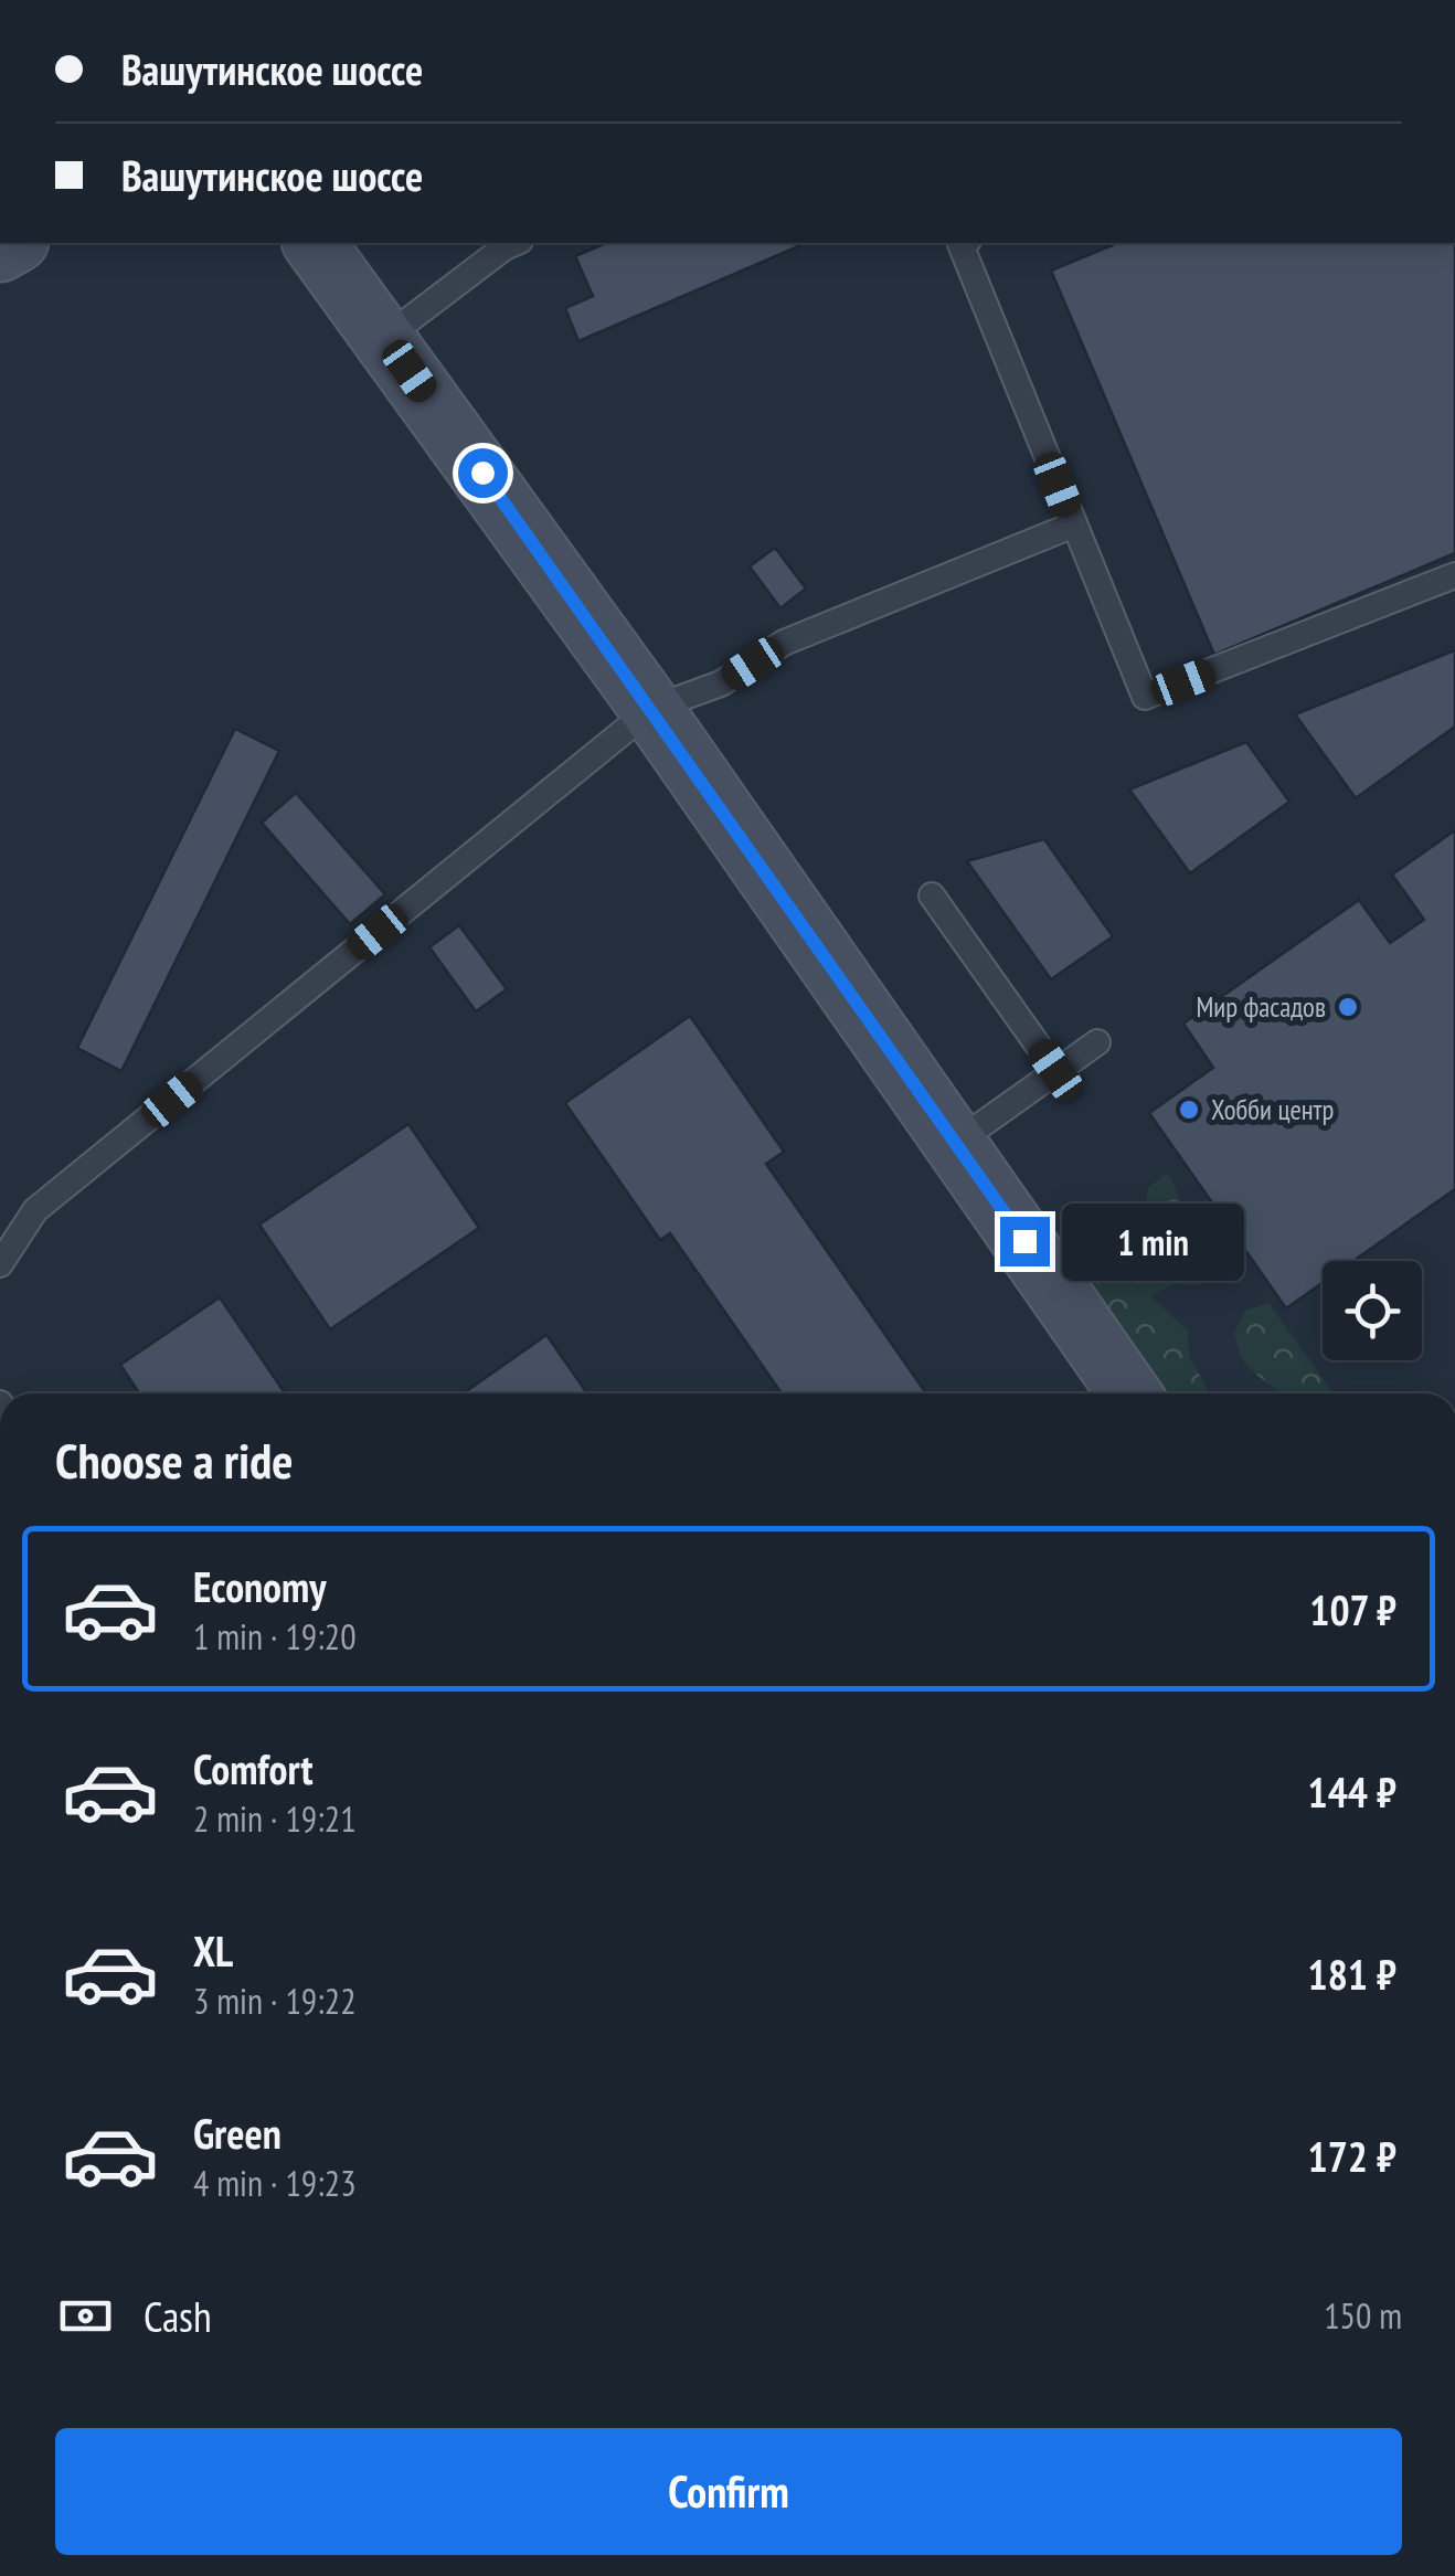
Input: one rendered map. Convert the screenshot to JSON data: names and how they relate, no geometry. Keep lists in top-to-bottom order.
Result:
{
  "places": ["Мир фасадов", "Хобби центр"],
  "page": {
    "banner": ["Вашутинское шоссе", "Вашутинское шоссе"],
    "bubble": "1 min",
    "heading": "Choose a ride",
    "list": [
      {
        "name": "Economy",
        "note": "1 min · 19:20",
        "value": "107 ₽"
      },
      {
        "name": "Comfort",
        "note": "2 min · 19:21",
        "value": "144 ₽"
      },
      {
        "name": "XL",
        "note": "3 min · 19:22",
        "value": "181 ₽"
      },
      {
        "name": "Green",
        "note": "4 min · 19:23",
        "value": "172 ₽"
      }
    ],
    "pay": ["Cash", "150 m"],
    "buttons": "Confirm"
  }
}
